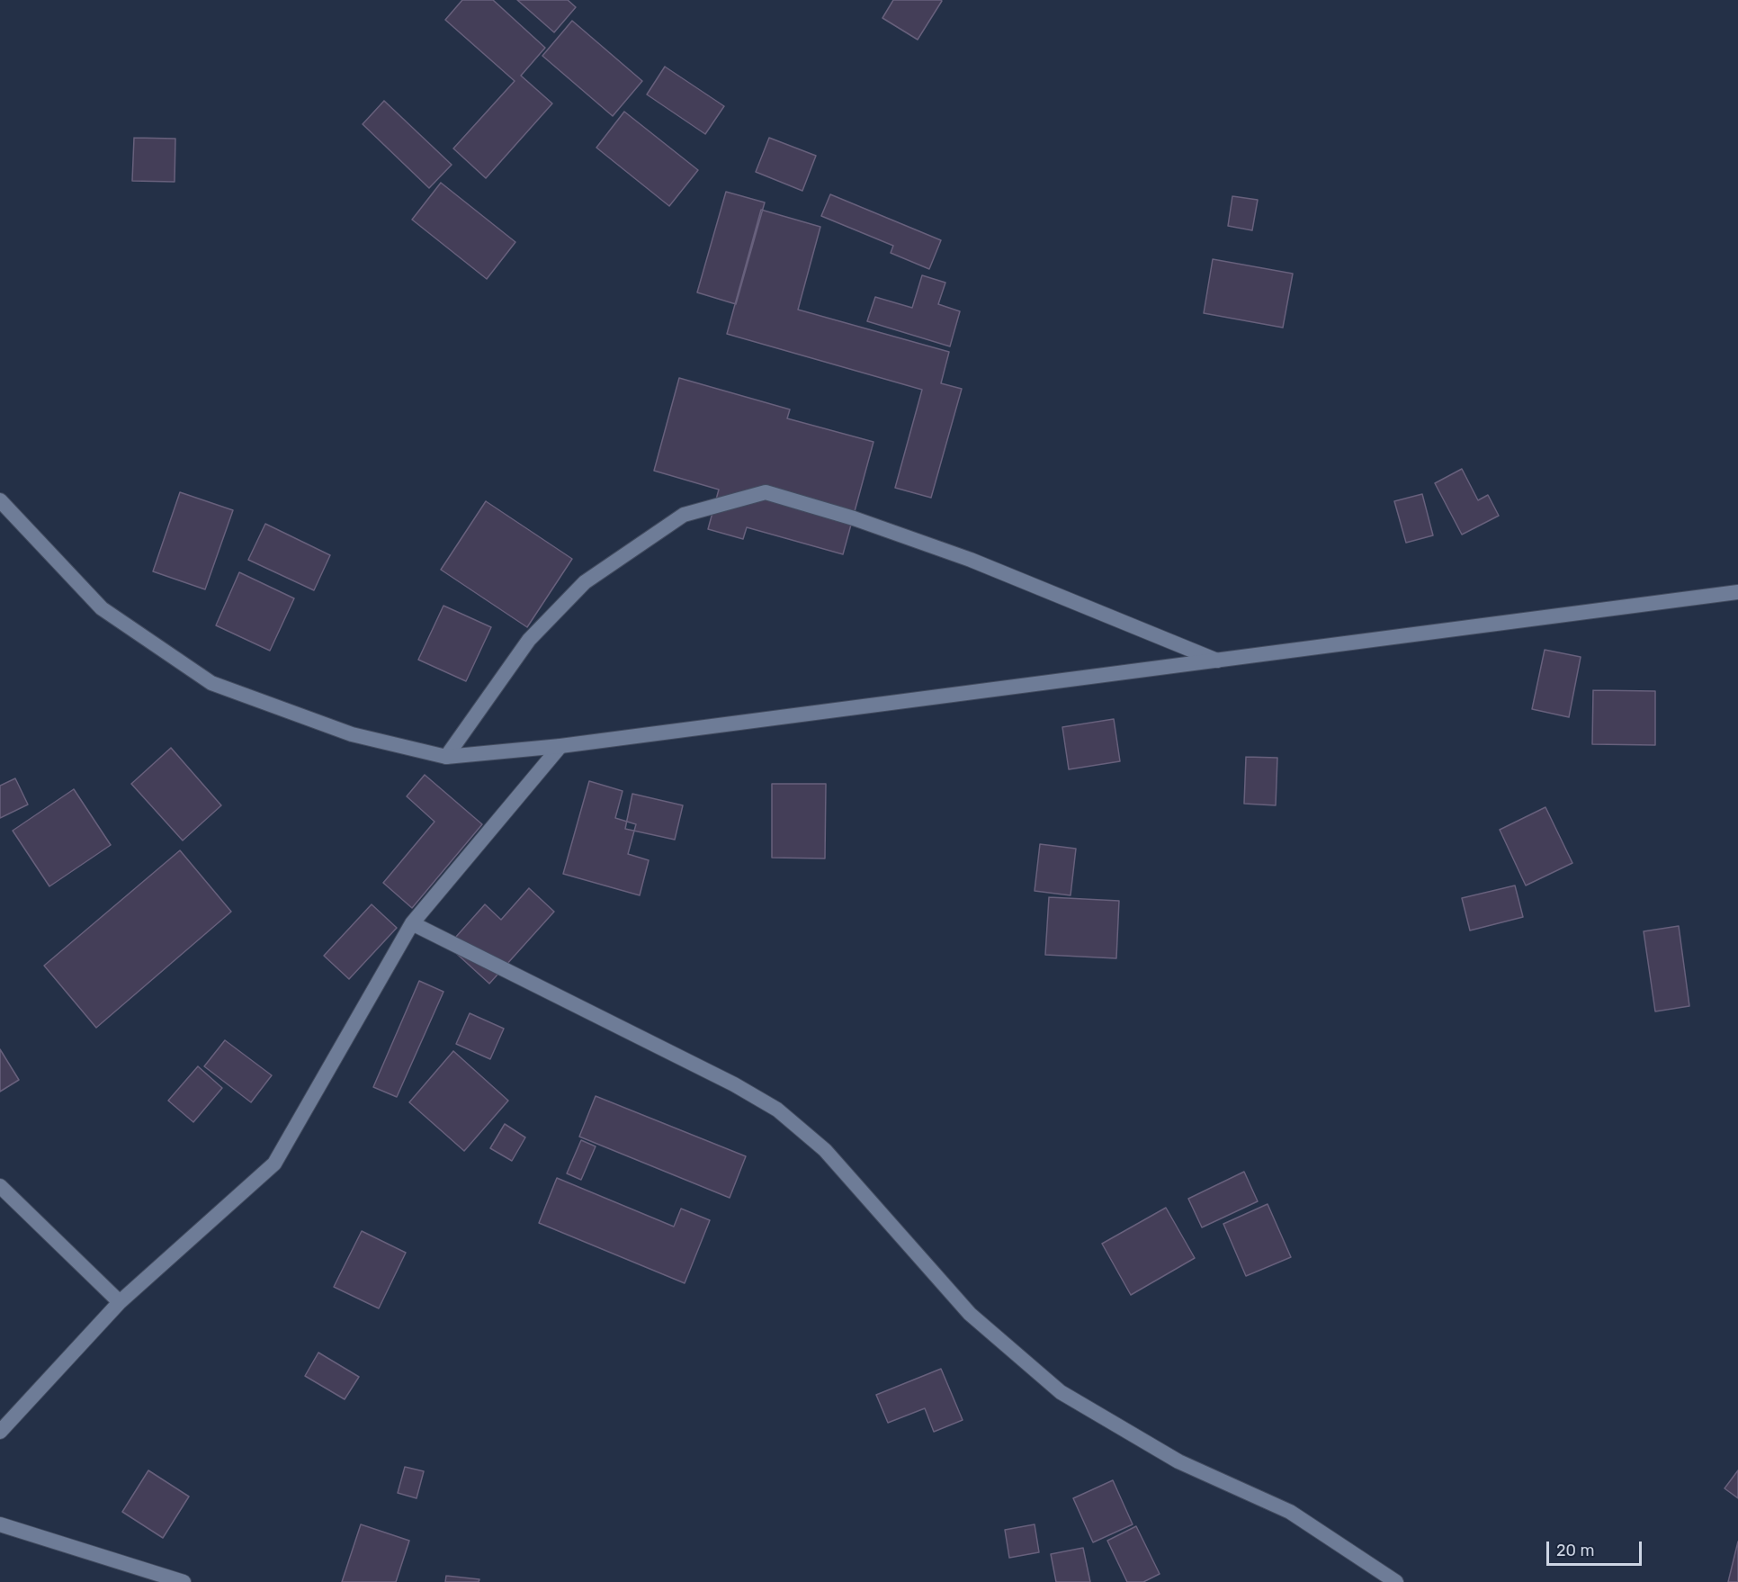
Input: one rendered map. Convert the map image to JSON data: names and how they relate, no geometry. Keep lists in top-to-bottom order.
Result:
{
  "scale_bar": "20 m"
}
